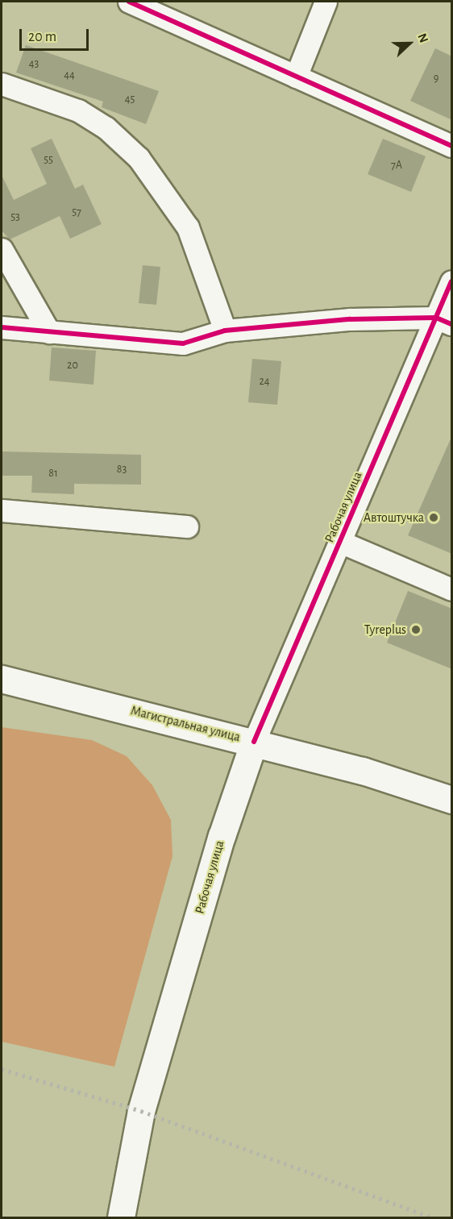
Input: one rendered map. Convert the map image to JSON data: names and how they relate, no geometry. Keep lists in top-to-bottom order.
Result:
{
  "streets": {
    "main road": ["Рабочая улица", "Магистральная улица"]
  },
  "crossings": [
    ["Рабочая улица", "Магистральная улица"]
  ],
  "places": ["Автоштучка", "Tyreplus"],
  "house_numbers": [
    "43",
    "44",
    "9",
    "45",
    "55",
    "7А",
    "57",
    "53",
    "20",
    "24",
    "83",
    "81"
  ],
  "scale_bar": "20 m",
  "north": "right"
}
